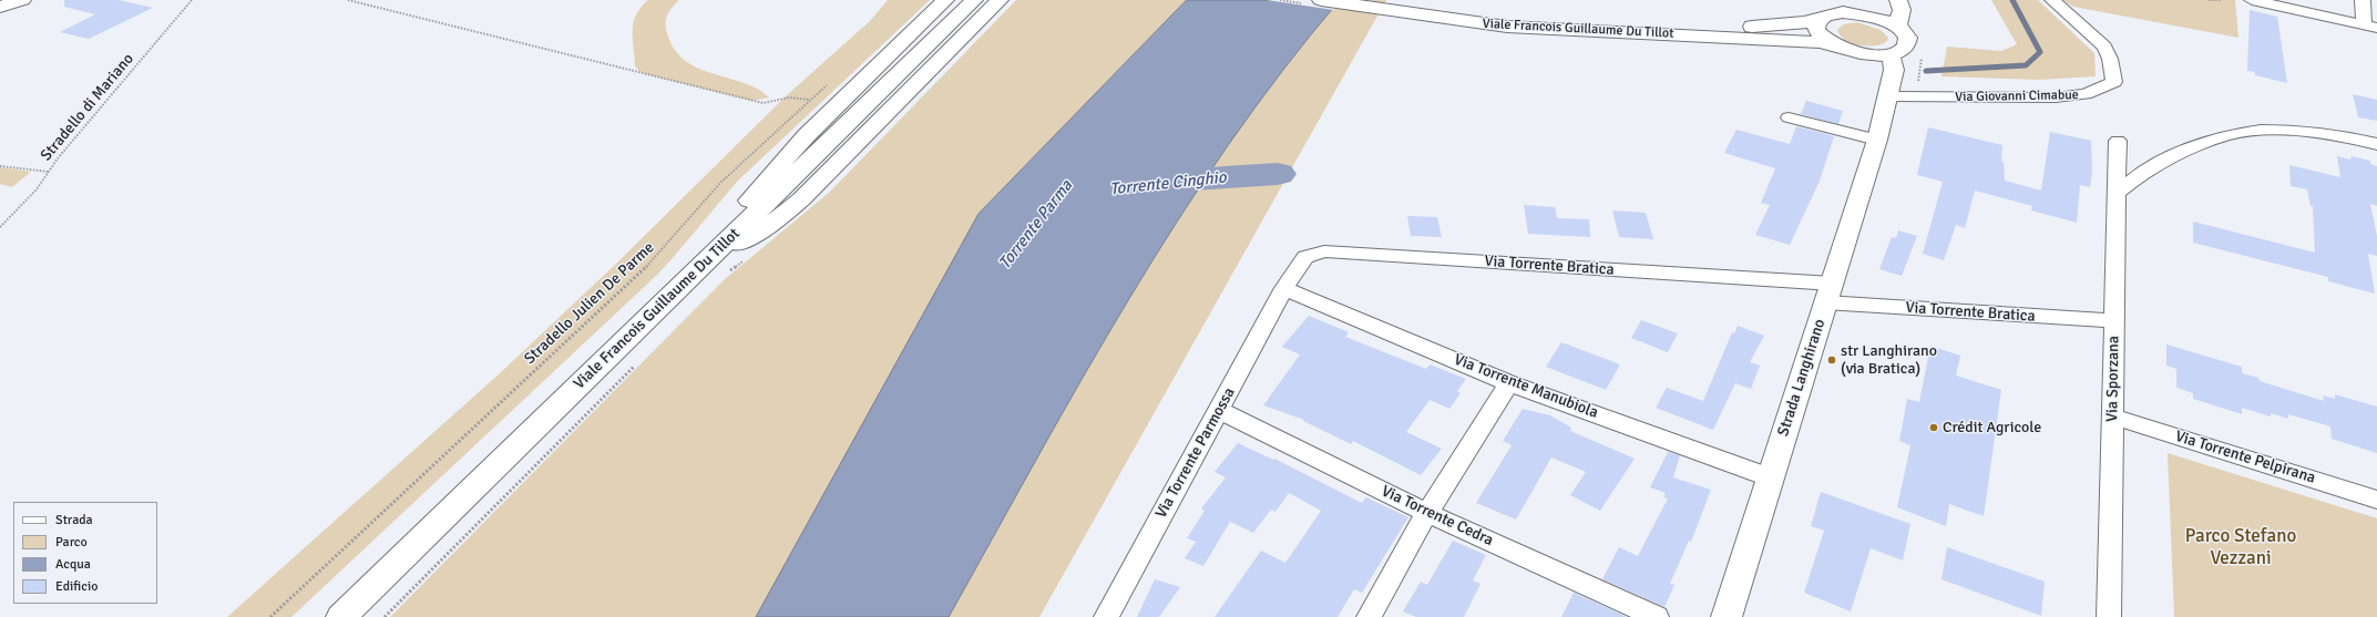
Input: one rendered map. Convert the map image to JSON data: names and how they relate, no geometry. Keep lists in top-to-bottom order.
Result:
{
  "streets": {
    "main road": ["Viale Francois Guillaume Du Tillot", "Strada Langhirano"],
    "street": [
      "Via Giovanni Cimabue",
      "Via Torrente Bratica",
      "Via Sporzana",
      "Via Torrente Manubiola",
      "Via Torrente Parmossa",
      "Via Torrente Pelpirana",
      "Via Torrente Cedra"
    ],
    "path": ["Stradello di Mariano", "Stradello Julien De Parme"]
  },
  "crossings": [
    ["Via Giovanni Cimabue", "Strada Langhirano"],
    ["Via Torrente Bratica", "Strada Langhirano"],
    ["Via Torrente Bratica", "Via Sporzana"],
    ["Via Torrente Bratica", "Via Torrente Manubiola"],
    ["Via Torrente Bratica", "Via Torrente Parmossa"],
    ["Strada Langhirano", "Via Torrente Manubiola"],
    ["Via Sporzana", "Via Torrente Pelpirana"],
    ["Via Torrente Manubiola", "Via Torrente Parmossa"],
    ["Via Torrente Parmossa", "Via Torrente Cedra"]
  ],
  "water": ["Torrente Cinghio", "Torrente Parma"],
  "parks": ["Parco Stefano Vezzani"],
  "places": ["str Langhirano (via Bratica)", "Crédit Agricole"],
  "legend": [
    "Strada",
    "Parco",
    "Acqua",
    "Edificio"
  ]
}
